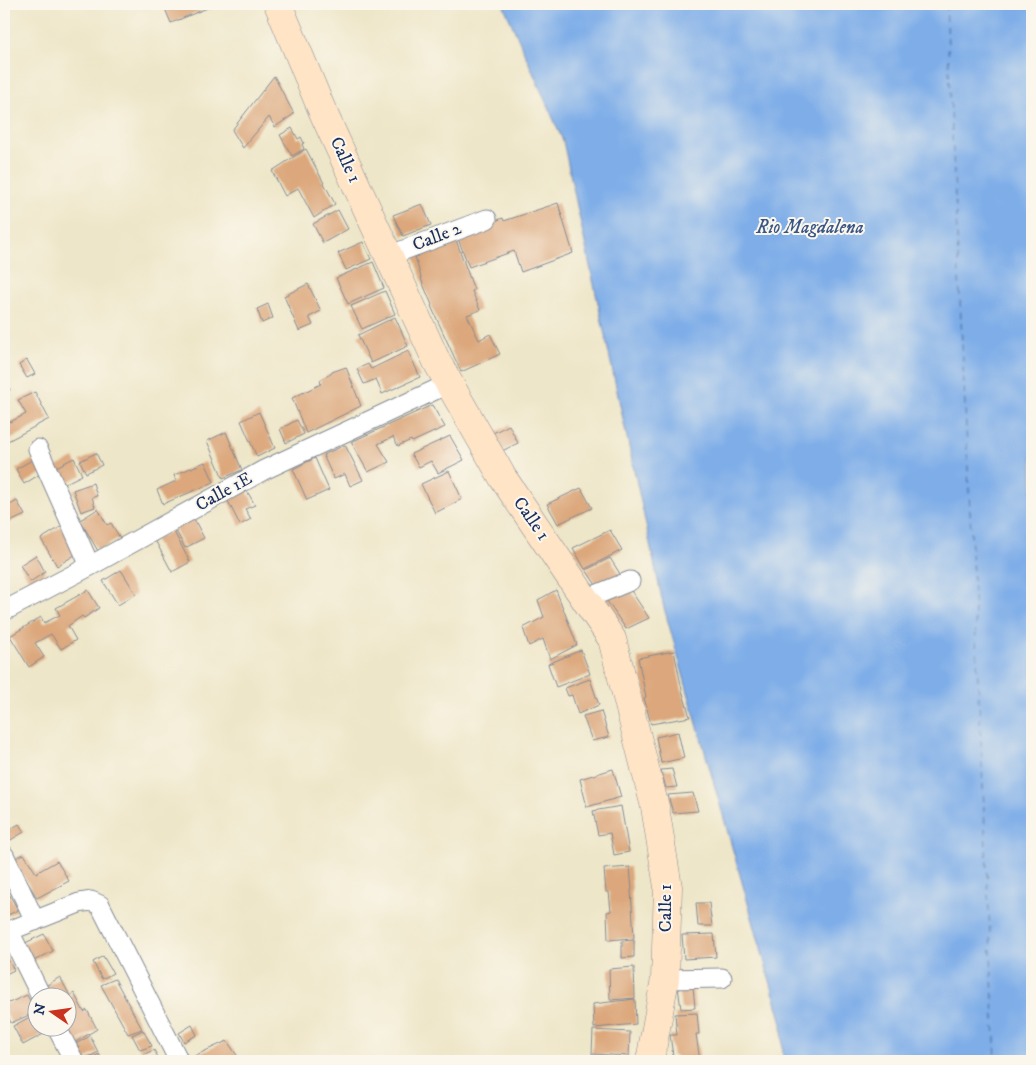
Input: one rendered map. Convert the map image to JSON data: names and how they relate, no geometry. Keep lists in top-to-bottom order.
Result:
{
  "streets": {
    "street": ["Calle 1", "Calle 2", "Calle 1E"]
  },
  "crossings": [
    ["Calle 1", "Calle 2"],
    ["Calle 1", "Calle 1E"]
  ],
  "water": ["Rio Magdalena"],
  "north": "left"
}
